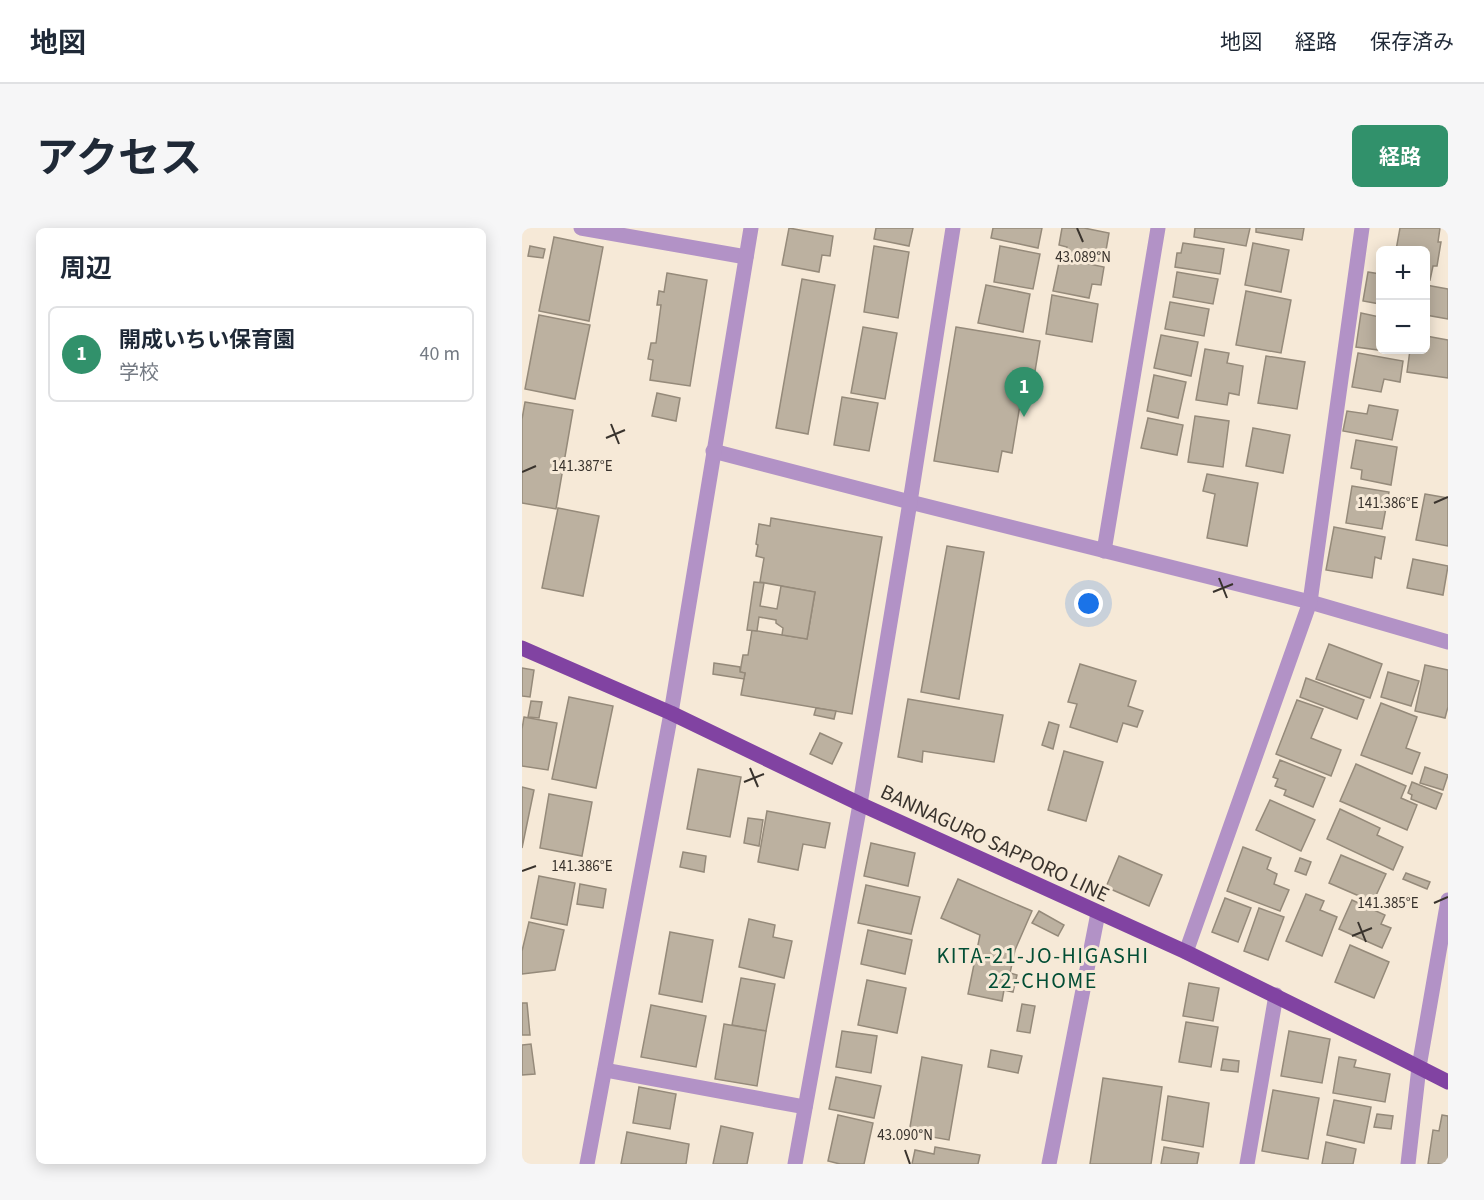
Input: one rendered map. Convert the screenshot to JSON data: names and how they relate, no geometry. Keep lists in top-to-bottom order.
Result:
{
  "streets": {
    "main road": ["BANNAGURO SAPPORO LINE"]
  },
  "districts": ["KITA-21-JO-HIGASHI 22-CHOME"],
  "page": {
    "header": "地図",
    "nav": ["地図", "経路", "保存済み"],
    "title": "アクセス",
    "buttons": "経路",
    "heading": "周辺",
    "map_buttons": ["+", "−"],
    "list": [
      {
        "mark": "1",
        "name": "開成いちい保育園",
        "note": "学校",
        "value": "40 m"
      }
    ],
    "pins": "1"
  },
  "coordinates": [
    "43.089°N",
    "141.387°E",
    "141.386°E",
    "141.385°E",
    "43.090°N"
  ]
}
